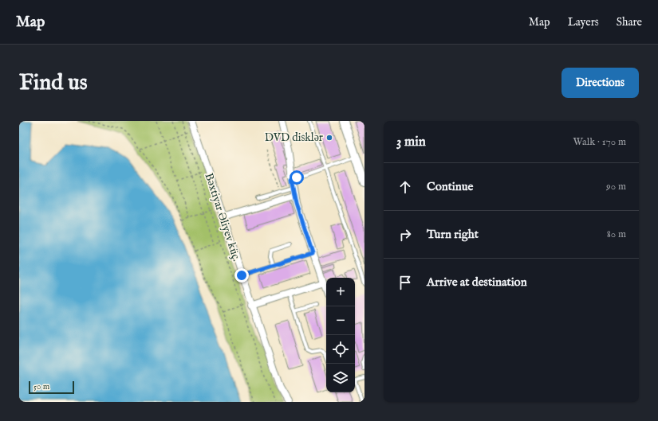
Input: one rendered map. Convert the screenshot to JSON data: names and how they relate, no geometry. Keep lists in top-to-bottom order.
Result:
{
  "streets": {
    "street": ["Bəxtiyar Əliyev küç."]
  },
  "places": ["DVD disklər"],
  "scale_bar": "50 m",
  "page": {
    "header": "Map",
    "nav": ["Map", "Layers", "Share"],
    "buttons": "Directions",
    "title": "Find us",
    "heading": ["3 min", "Walk · 170 m"],
    "list": [
      ["Continue", "90 m"],
      ["Turn right", "80 m"],
      "Arrive at destination"
    ],
    "map_buttons": ["+", "−"],
    "scale": "50 m"
  }
}
